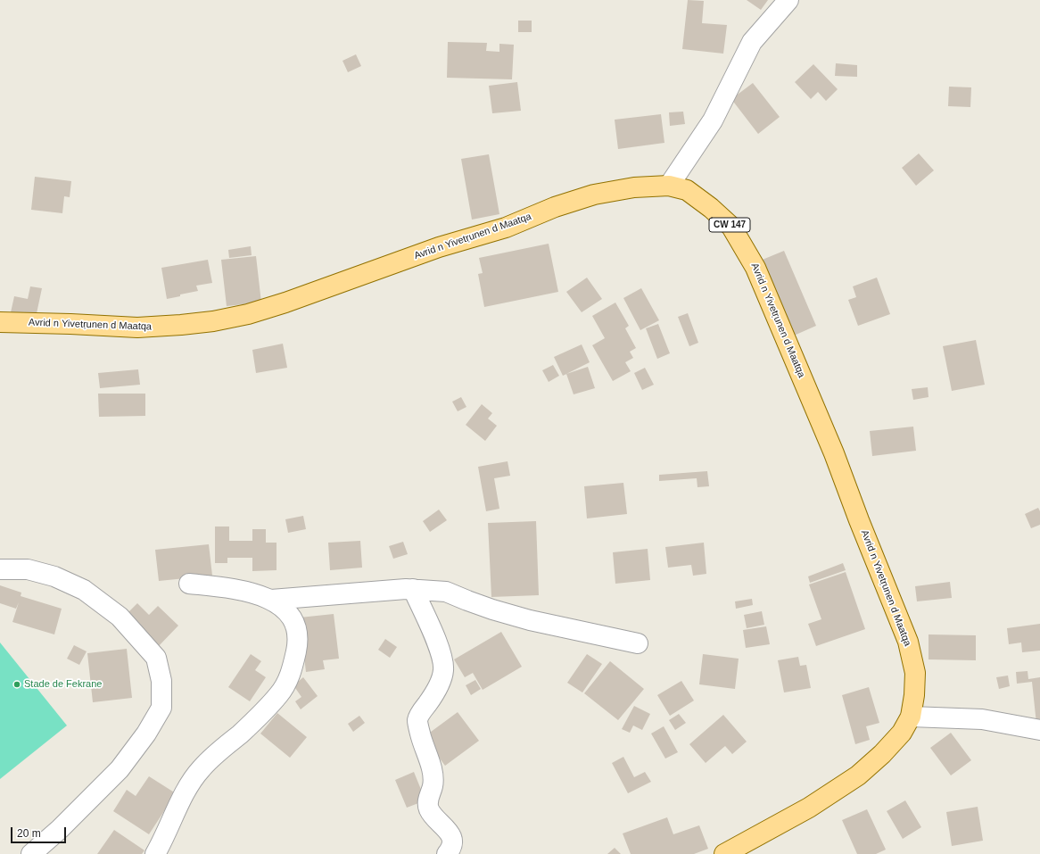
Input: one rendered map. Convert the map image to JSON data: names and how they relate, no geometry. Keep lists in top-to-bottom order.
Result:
{
  "streets": {
    "main road": ["CW 147", "Avrid n Yivetṛunen d Maatqa"]
  },
  "places": ["Stade de Fekrane"],
  "scale_bar": "20 m"
}
